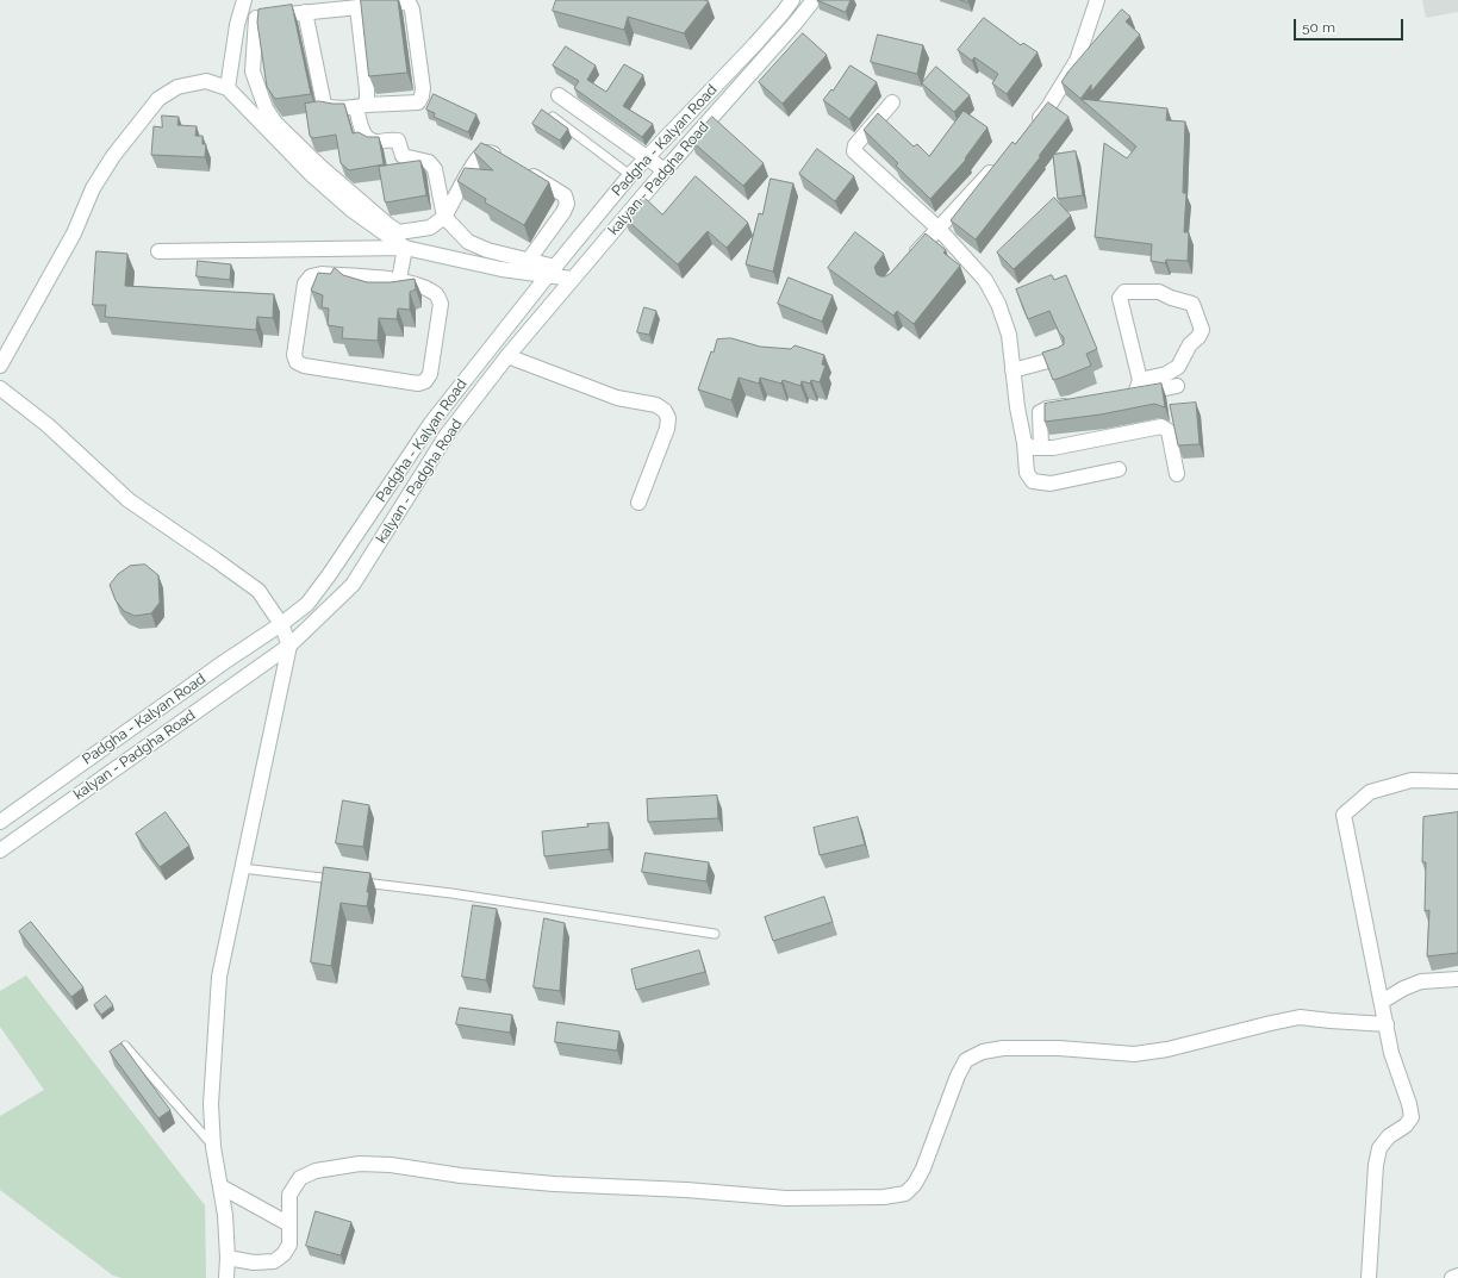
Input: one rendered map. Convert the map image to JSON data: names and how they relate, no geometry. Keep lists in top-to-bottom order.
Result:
{
  "streets": {
    "street": ["Padgha - Kalyan Road", "kalyan - Padgha Road"]
  },
  "scale_bar": "50 m"
}
